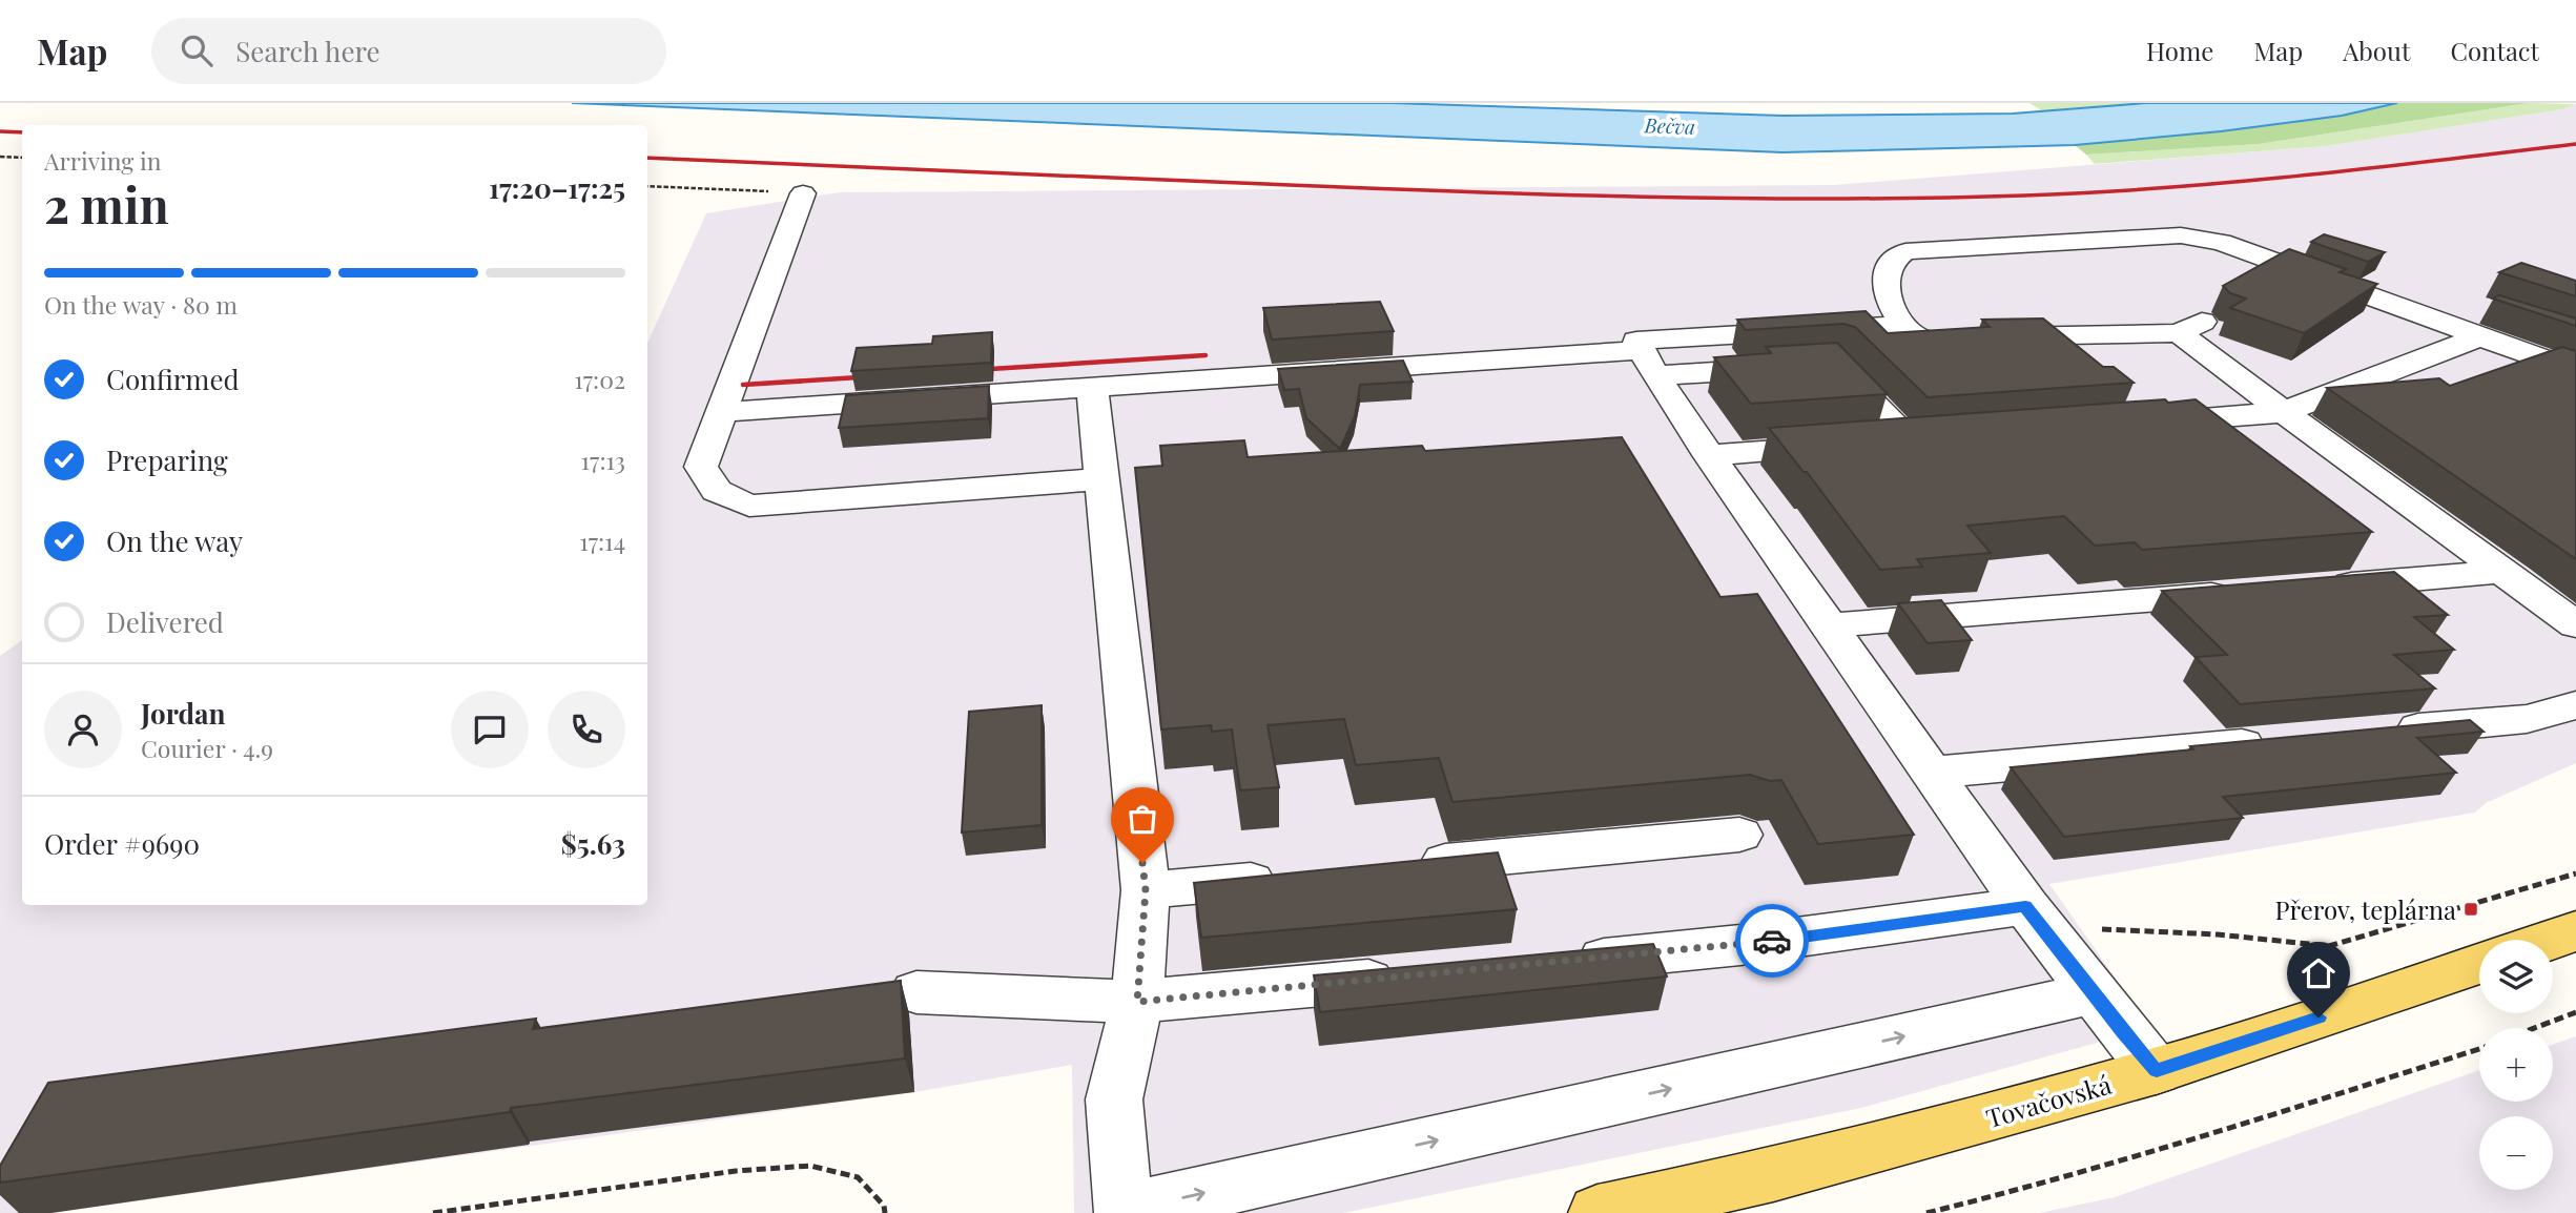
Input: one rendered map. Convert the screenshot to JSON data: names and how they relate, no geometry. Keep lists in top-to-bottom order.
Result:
{
  "streets": {
    "main road": ["Tovačovská"]
  },
  "water": ["Bečva"],
  "places": {
    "transit": ["Přerov, teplárna"]
  },
  "page": {
    "header": "Map",
    "search": "Search here",
    "nav": [
      "Home",
      "Map",
      "About",
      "Contact"
    ],
    "heading": ["2 min", "Arriving in", "17:20–17:25"],
    "panel": [
      "Jordan",
      "Courier · 4.9",
      "Order #9690",
      "$5.63"
    ],
    "bar": "On the way · 80 m",
    "list": [
      ["Confirmed", "17:02"],
      ["Preparing", "17:13"],
      ["On the way", "17:14"],
      "Delivered"
    ],
    "map_buttons": ["+", "−"]
  }
}
